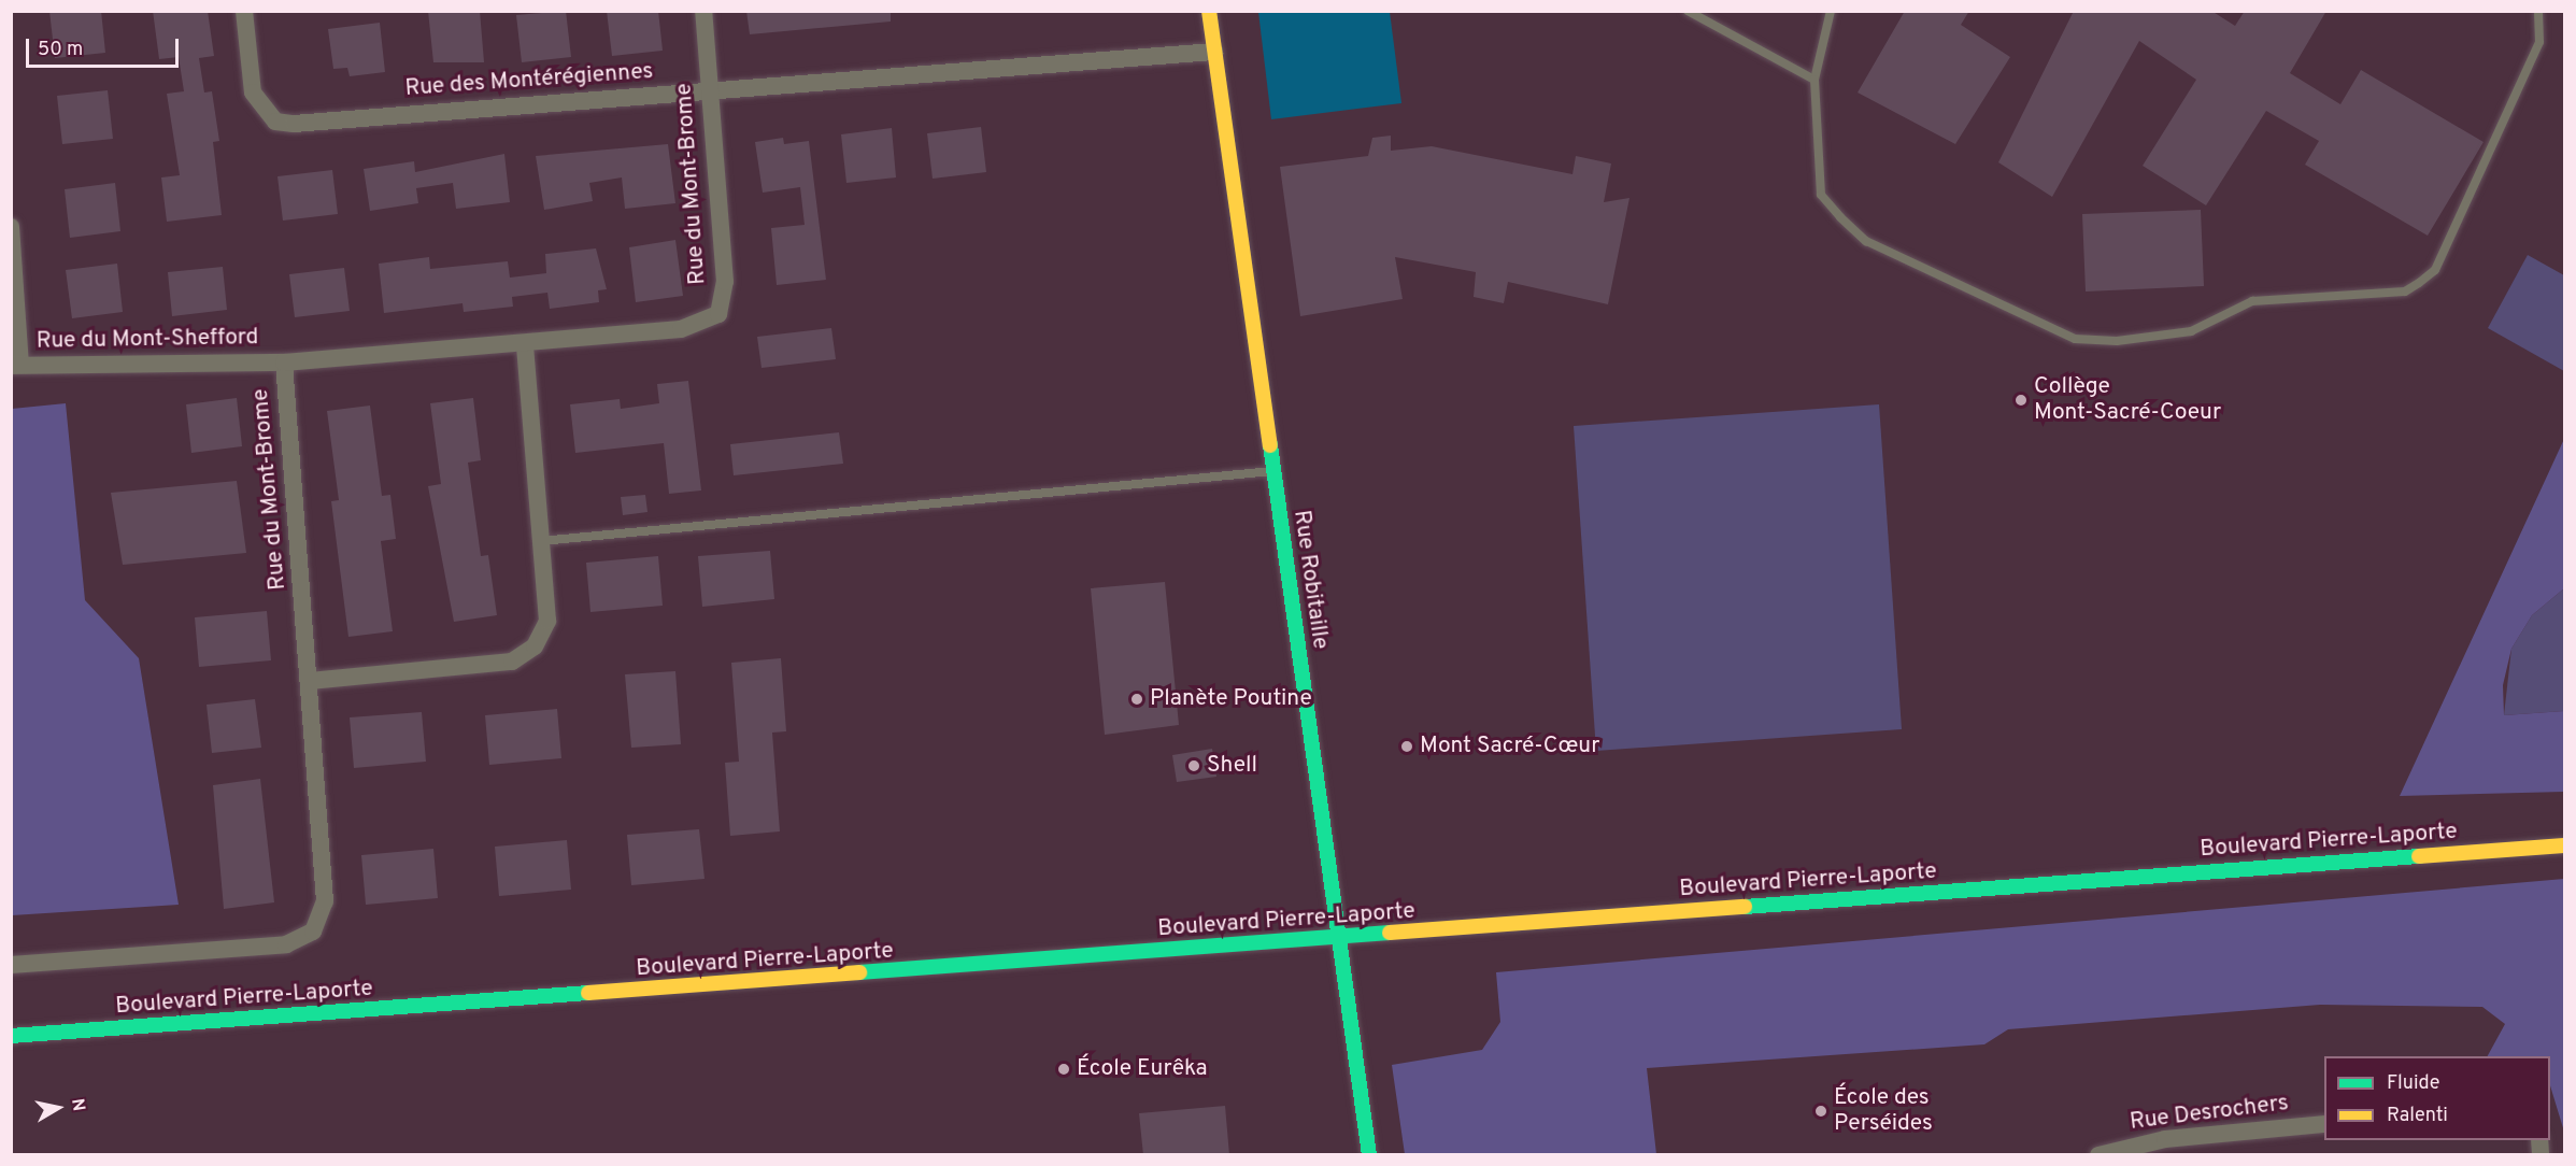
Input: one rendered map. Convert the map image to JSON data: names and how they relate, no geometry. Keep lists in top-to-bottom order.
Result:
{
  "streets": {
    "main road": ["Rue Robitaille", "Boulevard Pierre-Laporte"],
    "street": [
      "Rue des Montérégiennes",
      "Rue du Mont-Brome",
      "Rue du Mont-Shefford",
      "Rue Desrochers"
    ]
  },
  "crossings": [
    ["Rue des Montérégiennes", "Rue du Mont-Brome"],
    ["Rue des Montérégiennes", "Rue Robitaille"],
    ["Rue du Mont-Brome", "Rue du Mont-Shefford"],
    ["Rue Robitaille", "Boulevard Pierre-Laporte"]
  ],
  "places": [
    "Collège Mont-Sacré-Coeur",
    "Planète Poutine",
    "Mont Sacré-Cœur",
    "Shell",
    "École Eurêka",
    "École des Perséides"
  ],
  "legend": ["Fluide", "Ralenti"],
  "scale_bar": "50 m",
  "north": "right"
}
